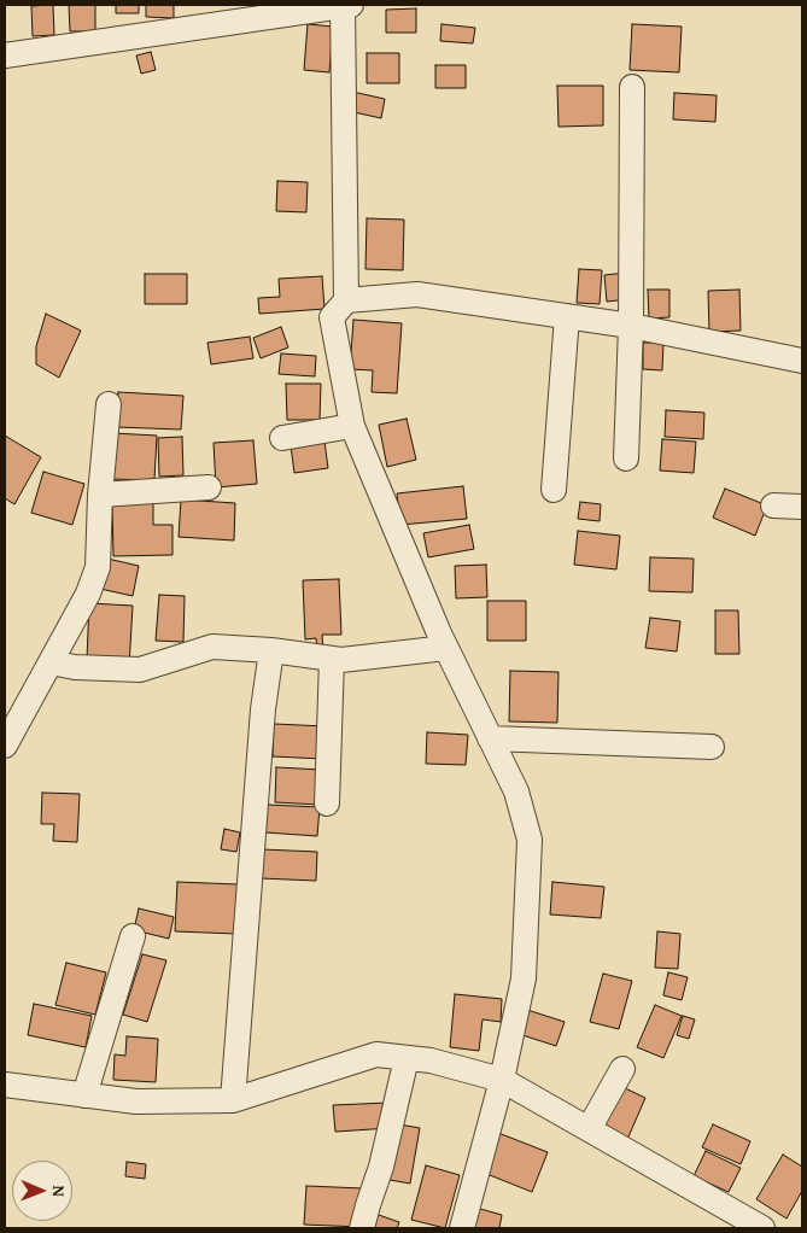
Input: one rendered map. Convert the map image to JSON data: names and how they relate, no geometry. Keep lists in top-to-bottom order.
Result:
{
  "north": "right"
}
